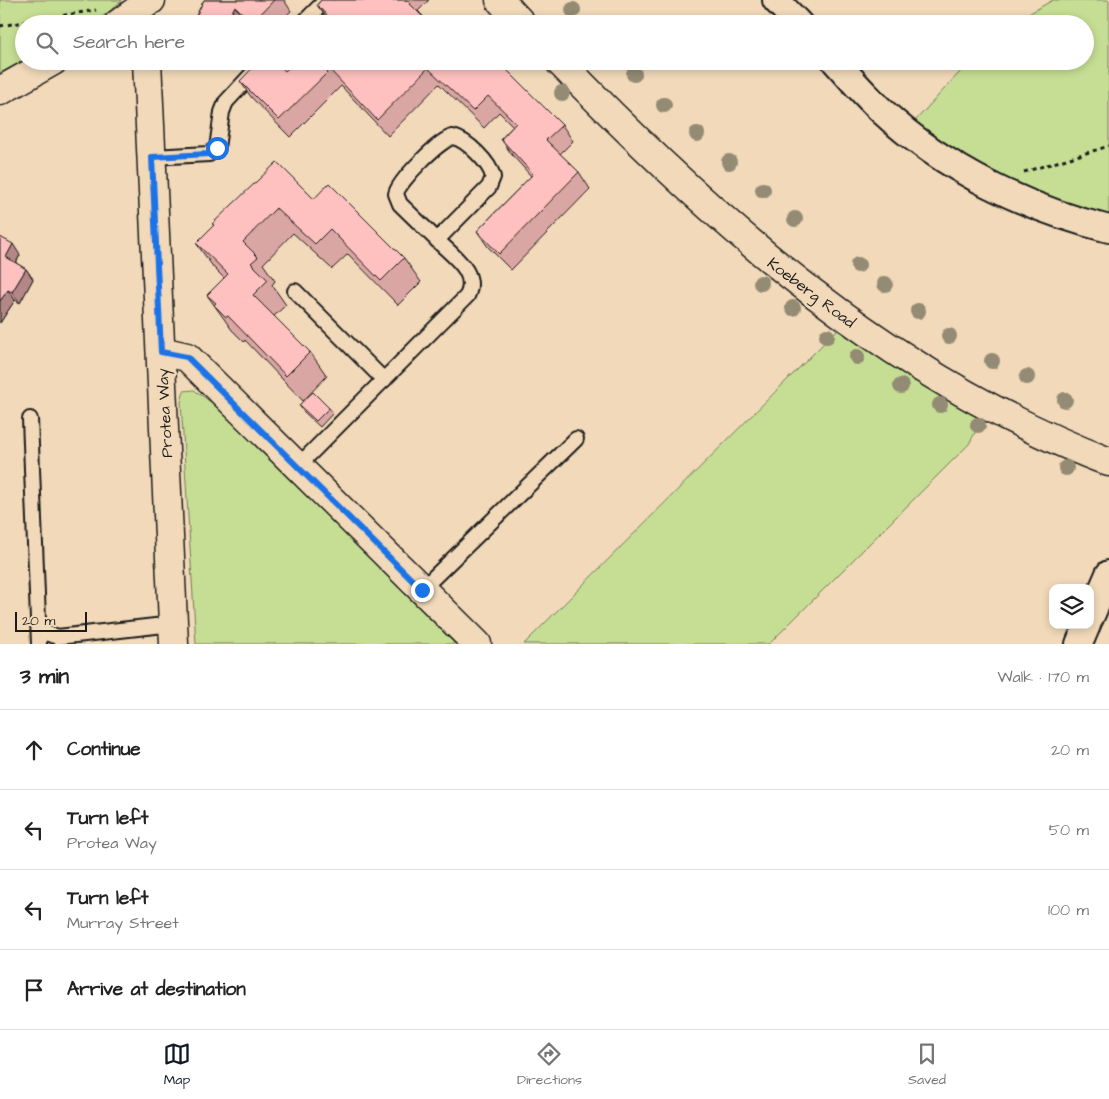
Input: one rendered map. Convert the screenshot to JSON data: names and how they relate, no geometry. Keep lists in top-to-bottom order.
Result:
{
  "streets": {
    "street": ["Koeberg Road", "Protea Way"]
  },
  "scale_bar": "20 m",
  "page": {
    "search": "Search here",
    "scale": "20 m",
    "heading": ["3 min", "Walk · 170 m"],
    "list": [
      ["Continue", "20 m"],
      ["Turn left", "Protea Way", "50 m"],
      ["Turn left", "Murray Street", "100 m"],
      "Arrive at destination"
    ],
    "nav": ["Map", "Directions", "Saved"]
  }
}
